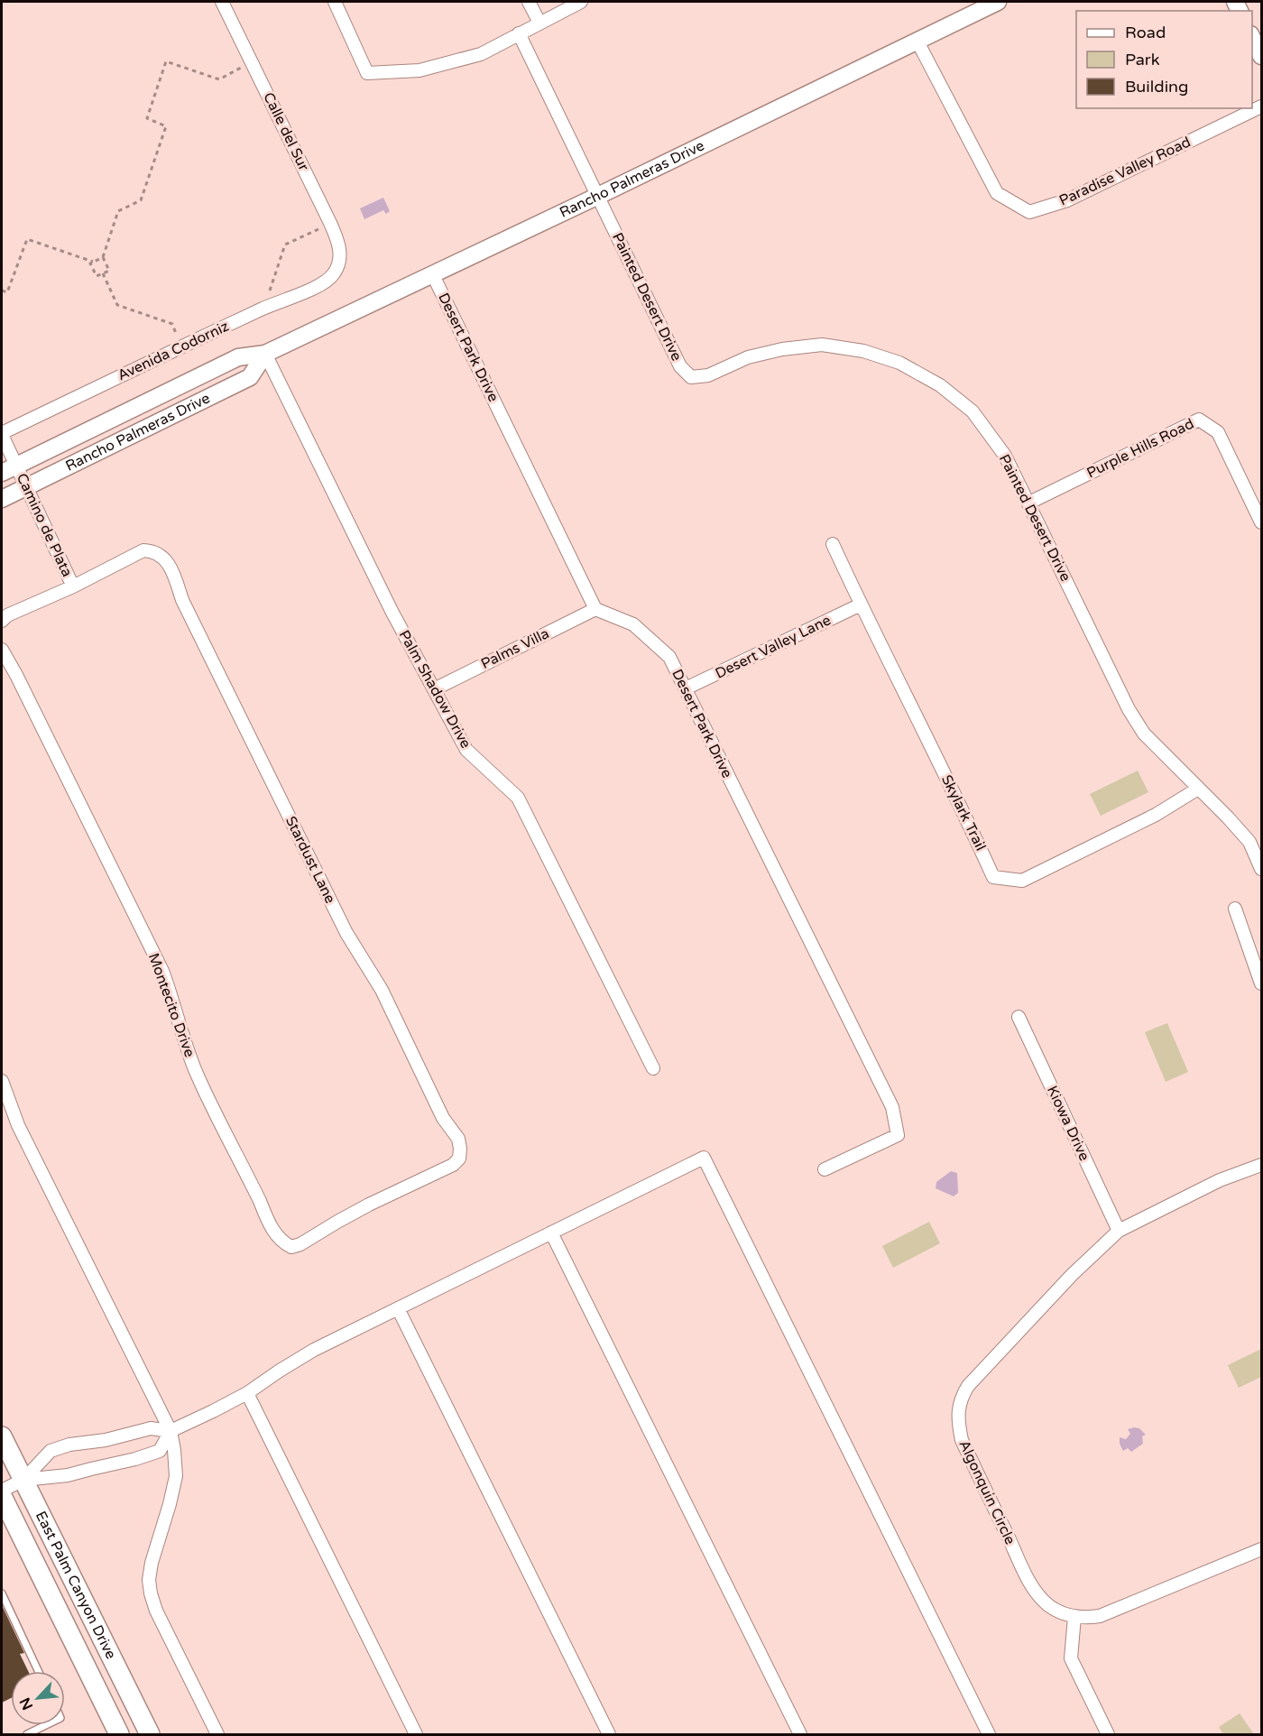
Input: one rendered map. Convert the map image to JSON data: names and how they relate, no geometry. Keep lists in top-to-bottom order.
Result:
{
  "streets": {
    "main road": ["East Palm Canyon Drive"],
    "street": [
      "Calle del Sur",
      "Paradise Valley Road",
      "Rancho Palmeras Drive",
      "Painted Desert Drive",
      "Desert Park Drive",
      "Avenida Codorniz",
      "Purple Hills Road",
      "Camino de Plata",
      "Desert Valley Lane",
      "Palms Villa",
      "Palm Shadow Drive",
      "Skylark Trail",
      "Stardust Lane",
      "Montecito Drive",
      "Kiowa Drive",
      "Algonquin Circle"
    ]
  },
  "crossings": [
    ["Calle del Sur", "Avenida Codorniz"],
    ["Paradise Valley Road", "Rancho Palmeras Drive"],
    ["Rancho Palmeras Drive", "Painted Desert Drive"],
    ["Rancho Palmeras Drive", "Desert Park Drive"],
    ["Rancho Palmeras Drive", "Camino de Plata"],
    ["Rancho Palmeras Drive", "Palm Shadow Drive"],
    ["Painted Desert Drive", "Purple Hills Road"],
    ["Painted Desert Drive", "Skylark Trail"],
    ["Desert Park Drive", "Desert Valley Lane"],
    ["Desert Park Drive", "Palms Villa"],
    ["Avenida Codorniz", "Camino de Plata"],
    ["Camino de Plata", "Stardust Lane"],
    ["Desert Valley Lane", "Skylark Trail"],
    ["Palms Villa", "Palm Shadow Drive"],
    ["Stardust Lane", "Montecito Drive"],
    ["Kiowa Drive", "Algonquin Circle"]
  ],
  "legend": ["Road", "Park", "Building"],
  "north": "bottom left"
}
